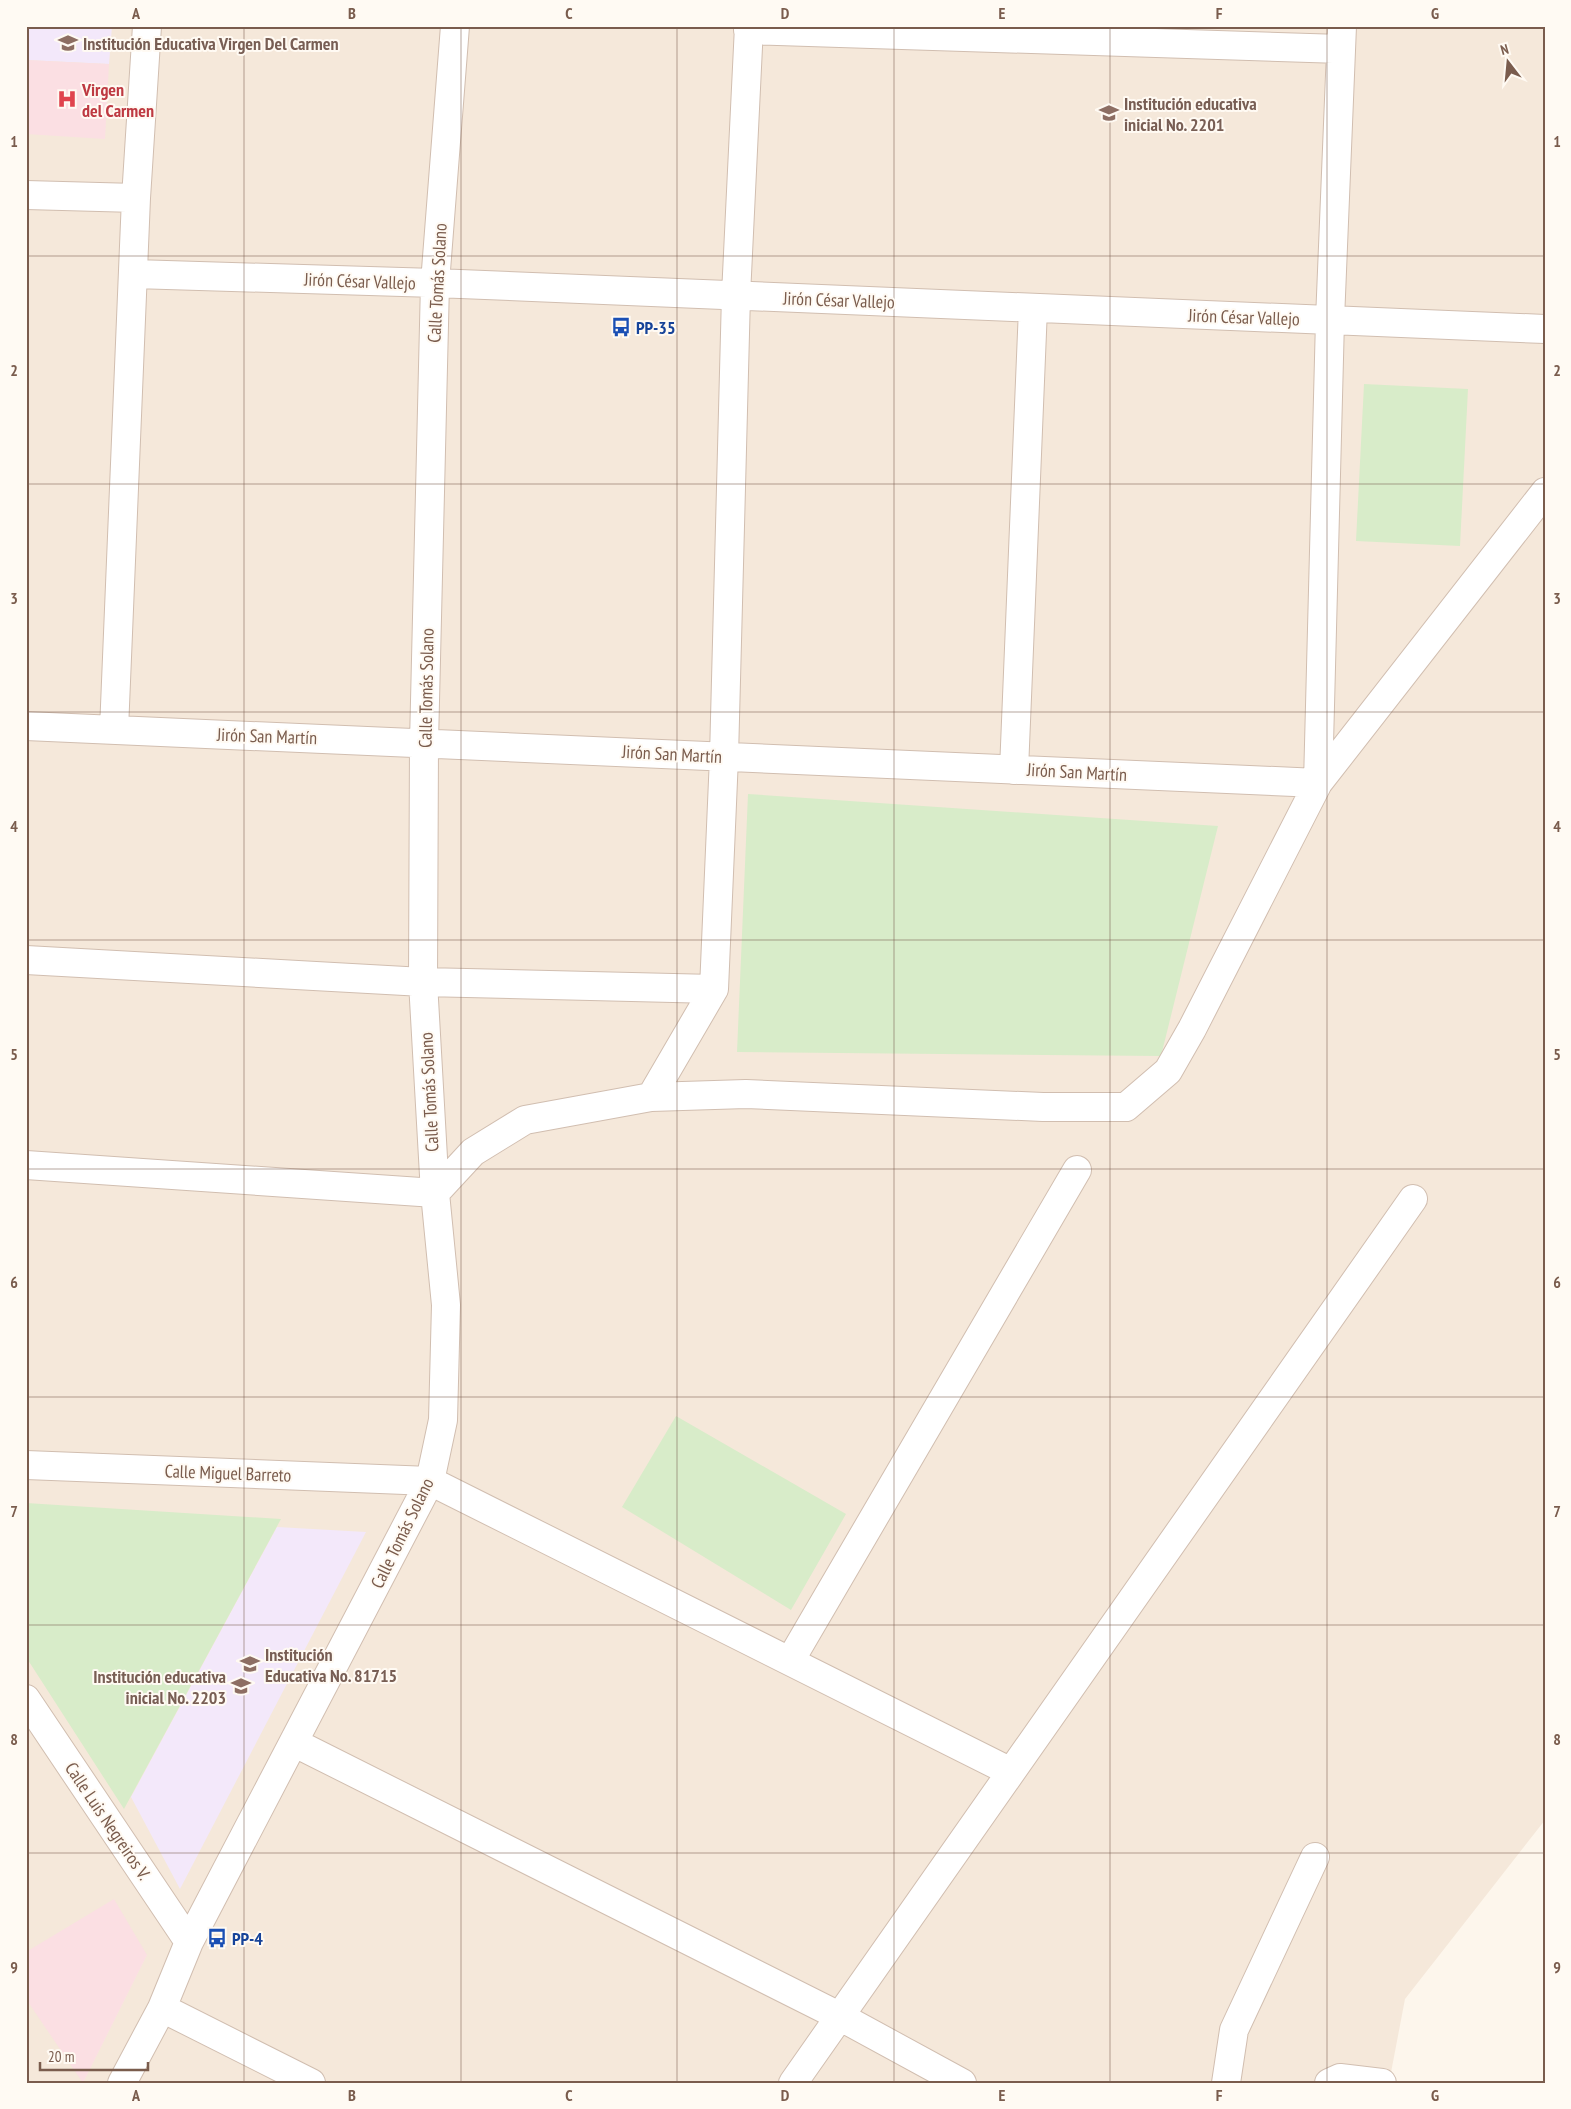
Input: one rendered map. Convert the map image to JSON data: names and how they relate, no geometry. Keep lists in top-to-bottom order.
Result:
{
  "streets": {
    "street": [
      "Jirón César Vallejo",
      "Calle Tomás Solano",
      "Jirón San Martín",
      "Calle Miguel Barreto",
      "Calle Luis Negreiros V."
    ]
  },
  "crossings": [
    ["Jirón César Vallejo", "Calle Tomás Solano"],
    ["Calle Tomás Solano", "Jirón San Martín"],
    ["Calle Tomás Solano", "Calle Miguel Barreto"],
    ["Calle Tomás Solano", "Calle Luis Negreiros V."]
  ],
  "places": {
    "school or university": [
      "Institución Educativa Virgen Del Carmen",
      "Institución educativa inicial No. 2201",
      "Institución Educativa No. 81715",
      "Institución educativa inicial No. 2203"
    ],
    "hospital": ["Virgen del Carmen"],
    "bus stop": ["PP-35", "PP-4"]
  },
  "scale_bar": "20 m",
  "north": "top",
  "grid": {
    "columns": [
      "A",
      "B",
      "C",
      "D",
      "E",
      "F",
      "G"
    ],
    "rows": [
      "1",
      "2",
      "3",
      "4",
      "5",
      "6",
      "7",
      "8",
      "9"
    ]
  }
}
